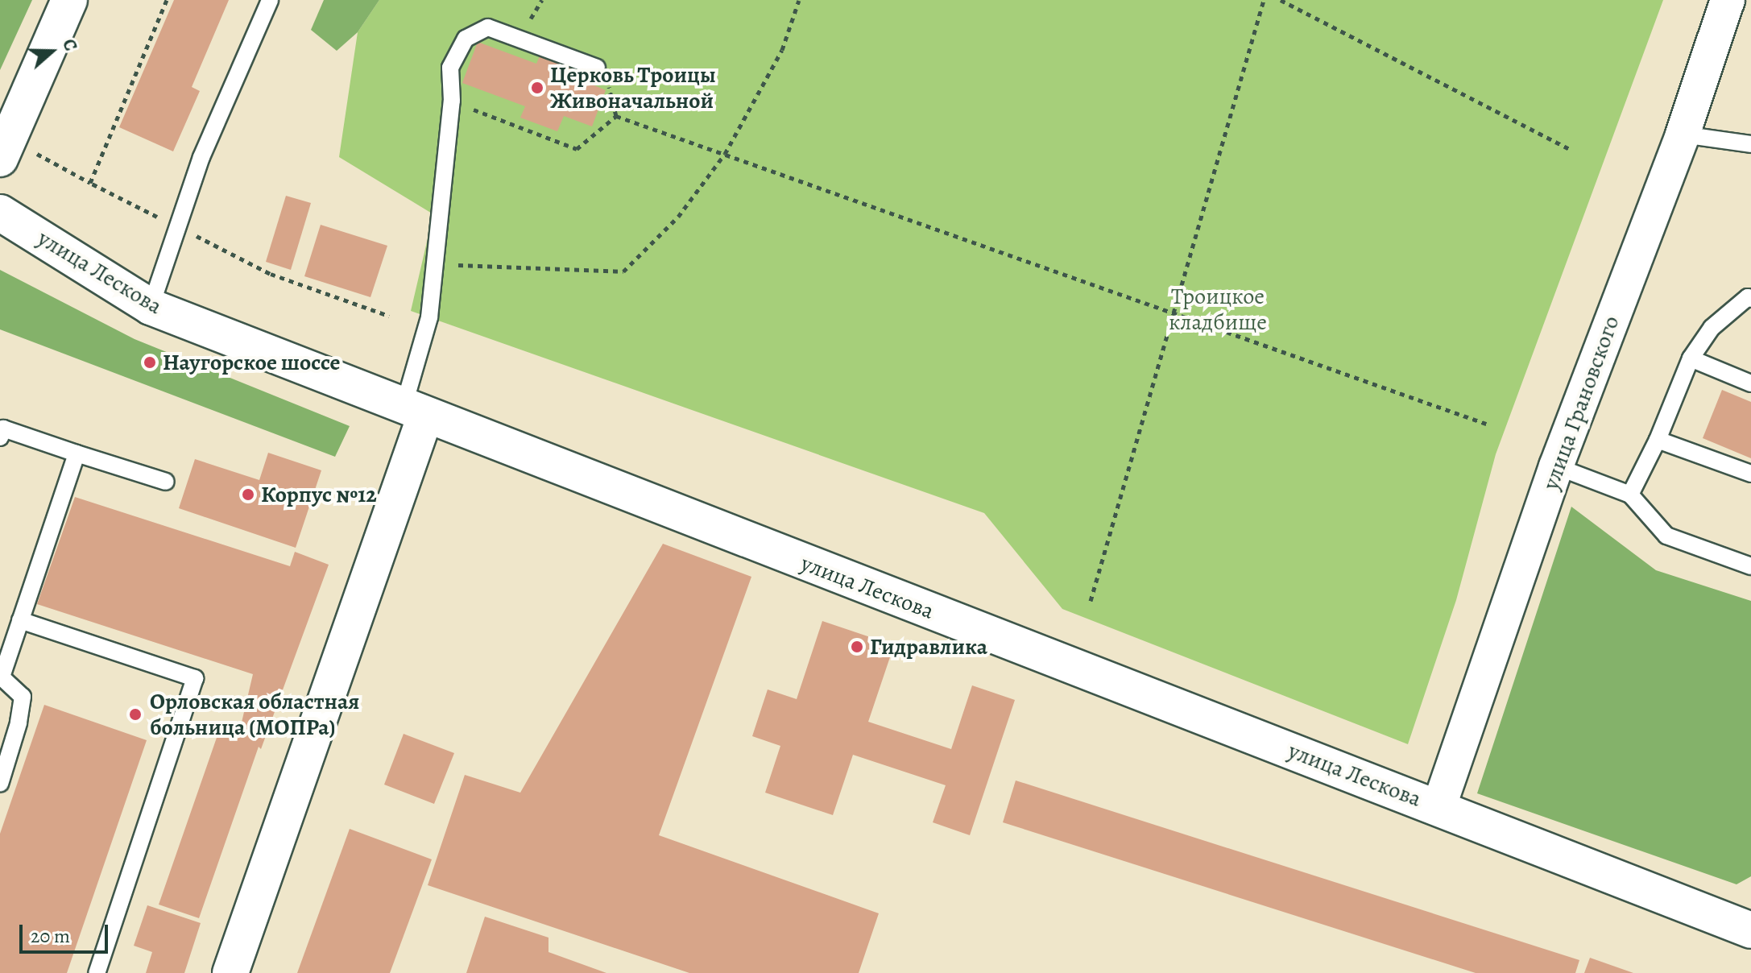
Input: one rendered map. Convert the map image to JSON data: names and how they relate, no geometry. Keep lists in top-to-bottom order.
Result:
{
  "streets": {
    "main road": ["улица Лескова"],
    "street": ["улица Грановского"]
  },
  "crossings": [
    ["улица Лескова", "улица Грановского"]
  ],
  "parks": ["Троицкое кладбище"],
  "places": [
    "Церковь Троицы Живоначальной",
    "Наугорское шоссе",
    "Корпус №12",
    "Гидравлика",
    "Орловская областная больница (МОПРа)"
  ],
  "scale_bar": "20 m",
  "north": "right"
}
